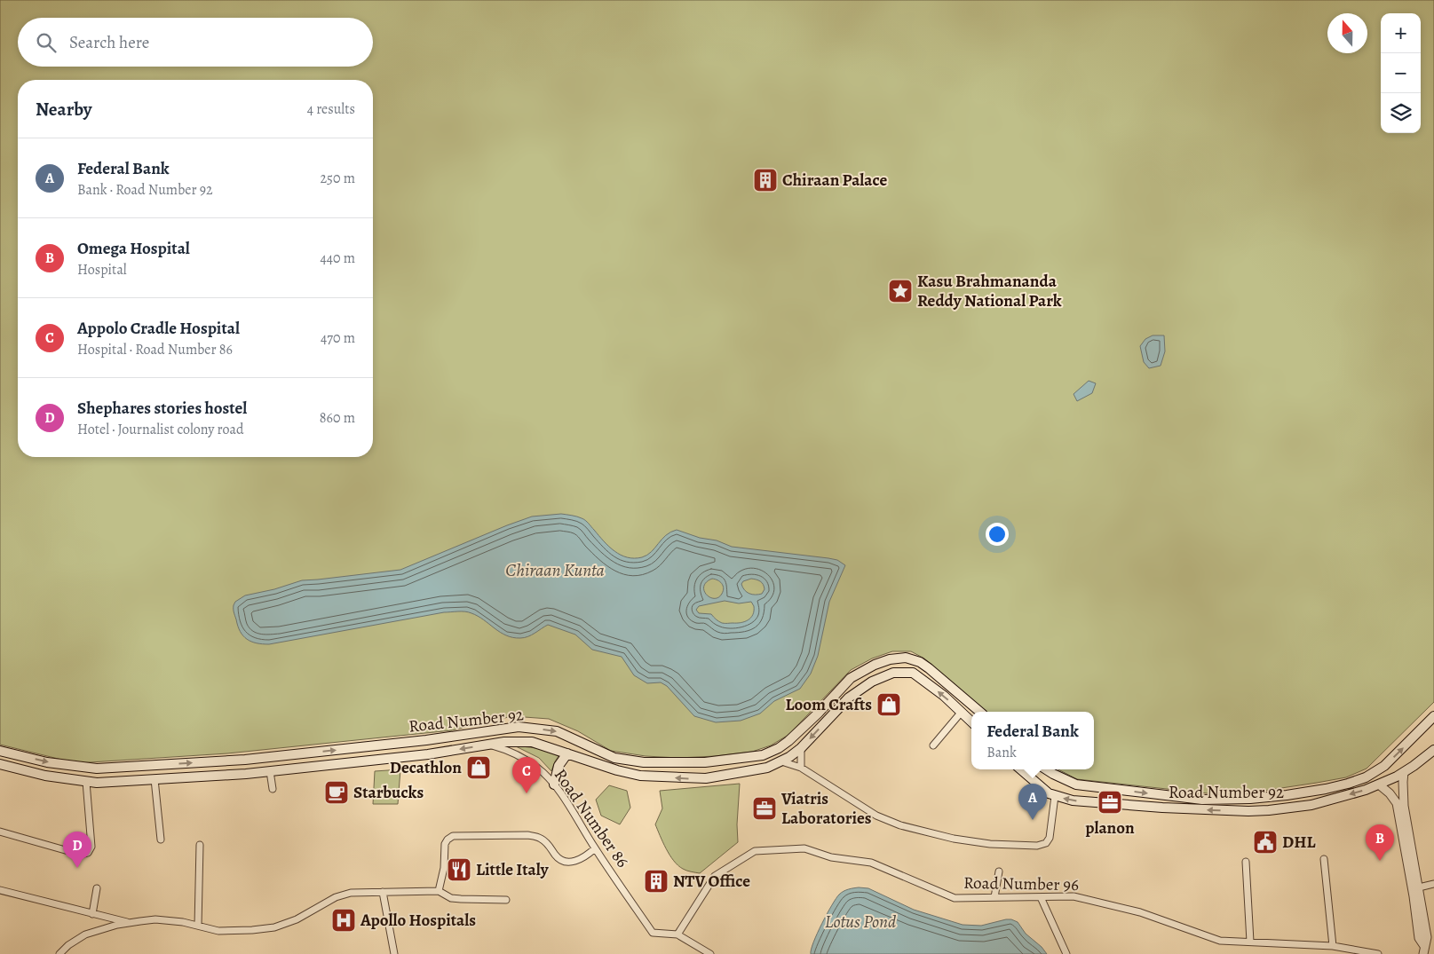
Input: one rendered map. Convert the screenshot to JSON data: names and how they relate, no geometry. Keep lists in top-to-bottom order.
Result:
{
  "streets": {
    "main road": ["Road Number 92"],
    "street": ["Road Number 86", "Road Number 96"]
  },
  "crossings": [
    ["Road Number 92", "Road Number 86"],
    ["Road Number 86", "Road Number 96"]
  ],
  "water": ["Chiraan Kunta", "Lotus Pond"],
  "places": {
    "building": ["Chiraan Palace", "NTV Office"],
    "place": ["Kasu Brahmananda Reddy National Park"],
    "shop": ["Loom Crafts", "Decathlon"],
    "cafe": ["Starbucks"],
    "office": ["planon", "Viatris Laboratories"],
    "public building": ["DHL"],
    "restaurant": ["Little Italy"],
    "hospital": ["Apollo Hospitals"]
  },
  "north": "top",
  "page": {
    "map_buttons": ["+", "−"],
    "search": "Search here",
    "heading": ["Nearby", "4 results"],
    "list": [
      {
        "mark": "A",
        "name": "Federal Bank",
        "note": "Bank · Road Number 92",
        "value": "250 m"
      },
      {
        "mark": "B",
        "name": "Omega Hospital",
        "note": "Hospital",
        "value": "440 m"
      },
      {
        "mark": "C",
        "name": "Appolo Cradle Hospital",
        "note": "Hospital · Road Number 86",
        "value": "470 m"
      },
      {
        "mark": "D",
        "name": "Shephares stories hostel",
        "note": "Hotel · Journalist colony road",
        "value": "860 m"
      }
    ],
    "popup": ["Federal Bank", "Bank"],
    "pins": [
      "C",
      "A",
      "B",
      "D"
    ]
  }
}
